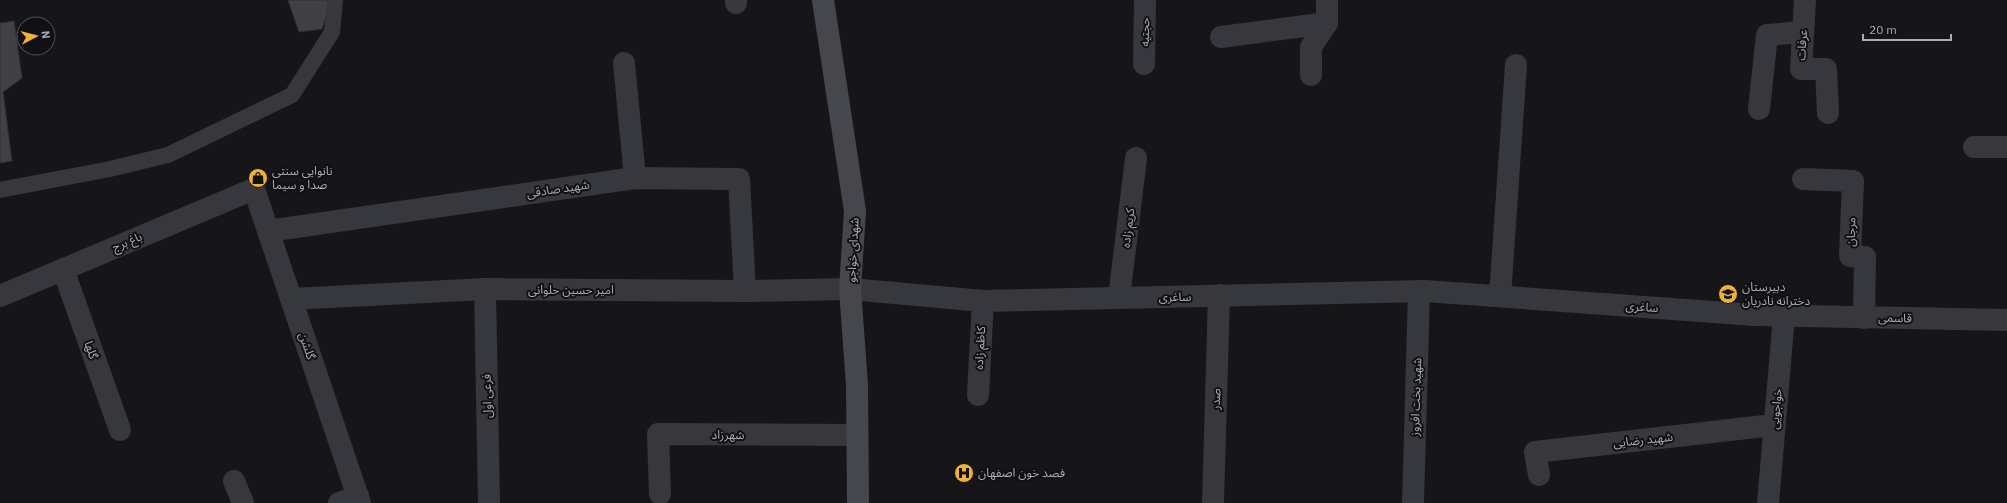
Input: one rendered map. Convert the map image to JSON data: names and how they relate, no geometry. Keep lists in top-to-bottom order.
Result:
{
  "streets": {
    "main road": ["شهدای خواجو"],
    "street": [
      "حجتیه",
      "عرفات",
      "شهید صادقی",
      "کریم زاده",
      "مرجان",
      "باغ برج",
      "امیر حسین حلوانی",
      "ساغری",
      "قاسمی",
      "گلشن",
      "کاظم زاده",
      "گلها",
      "فرعی اول",
      "شهید بخت افروز",
      "صدر",
      "خواجویی",
      "شهرزاد",
      "شهید رضایی"
    ]
  },
  "crossings": [
    ["شهید صادقی", "امیر حسین حلوانی"],
    ["شهید صادقی", "گلشن"],
    ["کریم زاده", "ساغری"],
    ["مرجان", "قاسمی"],
    ["باغ برج", "گلشن"],
    ["باغ برج", "گلها"],
    ["شهدای خواجو", "امیر حسین حلوانی"],
    ["شهدای خواجو", "ساغری"],
    ["شهدای خواجو", "شهرزاد"],
    ["امیر حسین حلوانی", "ساغری"],
    ["امیر حسین حلوانی", "گلشن"],
    ["امیر حسین حلوانی", "فرعی اول"],
    ["ساغری", "قاسمی"],
    ["ساغری", "کاظم زاده"],
    ["ساغری", "شهید بخت افروز"],
    ["ساغری", "صدر"],
    ["ساغری", "خواجویی"],
    ["قاسمی", "خواجویی"],
    ["خواجویی", "شهید رضایی"]
  ],
  "places": {
    "shop": ["نانوایی سنتی صدا و سیما"],
    "school or university": ["دبیرستان دخترانه نادریان"],
    "hospital": ["فصد خون اصفهان"]
  },
  "scale_bar": "20 m",
  "north": "right"
}
